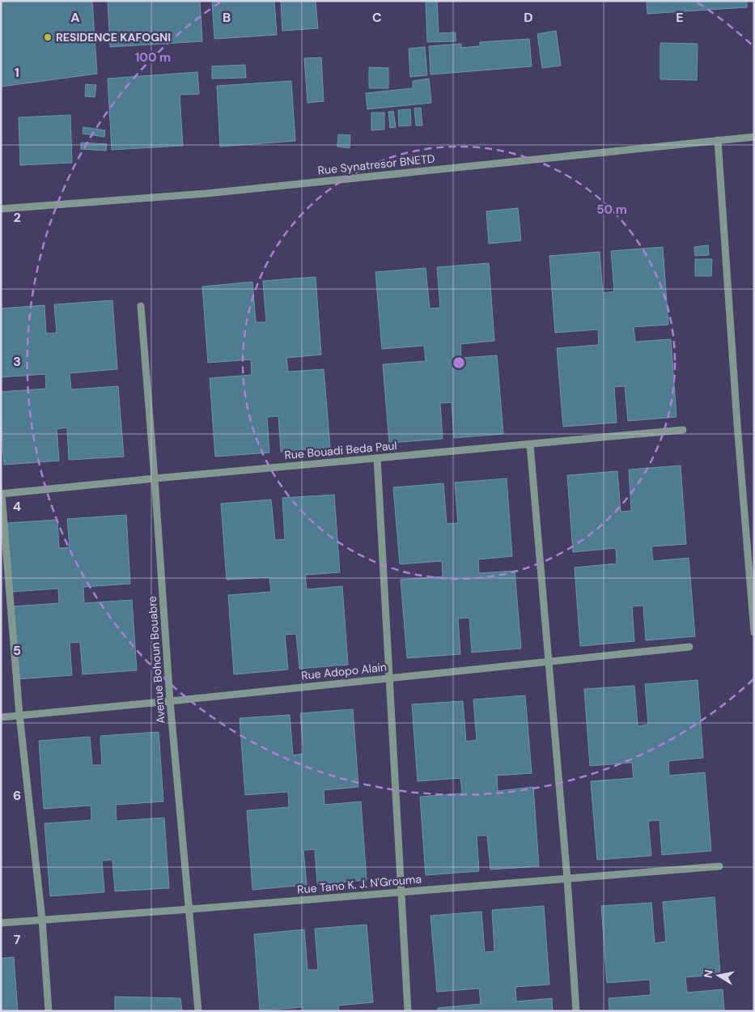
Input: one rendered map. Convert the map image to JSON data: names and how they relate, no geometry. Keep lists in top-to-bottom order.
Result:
{
  "streets": {
    "street": [
      "Rue Synatresor BNETD",
      "Rue Bouadi Beda Paul",
      "Avenue Bohoun Bouabre",
      "Rue Adopo Alain",
      "Rue Tano K. J. N'Grouma"
    ]
  },
  "crossings": [
    ["Rue Bouadi Beda Paul", "Avenue Bohoun Bouabre"],
    ["Avenue Bohoun Bouabre", "Rue Adopo Alain"],
    ["Avenue Bohoun Bouabre", "Rue Tano K. J. N'Grouma"]
  ],
  "places": ["RESIDENCE KAFOGNI"],
  "north": "left",
  "grid": {
    "columns": [
      "A",
      "B",
      "C",
      "D",
      "E"
    ],
    "rows": [
      "1",
      "2",
      "3",
      "4",
      "5",
      "6",
      "7"
    ]
  },
  "rings": ["100 m", "50 m"]
}
